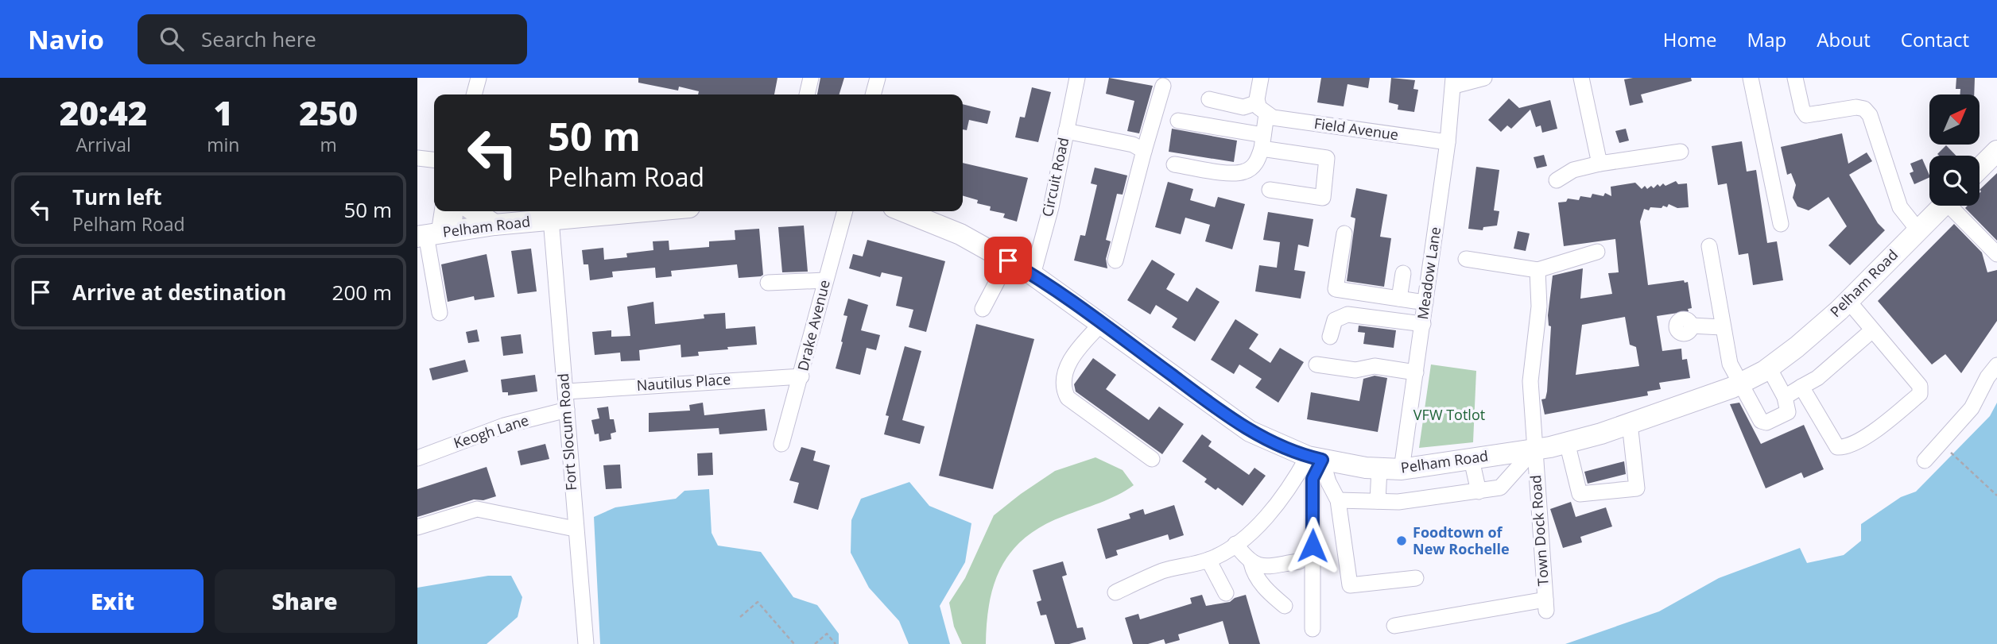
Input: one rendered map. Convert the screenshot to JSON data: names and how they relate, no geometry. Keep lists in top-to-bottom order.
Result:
{
  "streets": {
    "main road": ["Pelham Road"],
    "street": [
      "Field Avenue",
      "Circuit Road",
      "Meadow Lane",
      "Drake Avenue",
      "Nautilus Place",
      "Keogh Lane",
      "Fort Slocum Road",
      "Town Dock Road"
    ]
  },
  "crossings": [
    ["Field Avenue", "Meadow Lane"],
    ["Circuit Road", "Pelham Road"],
    ["Pelham Road", "Meadow Lane"],
    ["Pelham Road", "Fort Slocum Road"],
    ["Pelham Road", "Town Dock Road"],
    ["Drake Avenue", "Nautilus Place"],
    ["Nautilus Place", "Fort Slocum Road"],
    ["Keogh Lane", "Fort Slocum Road"]
  ],
  "parks": ["VFW Totlot"],
  "places": ["Foodtown of New Rochelle"],
  "north": "top right",
  "page": {
    "header": "Navio",
    "search": "Search here",
    "nav": [
      "Home",
      "Map",
      "About",
      "Contact"
    ],
    "eta": [
      "20:42",
      "Arrival",
      "1",
      "min",
      "250",
      "m"
    ],
    "turn": ["50 m", "Pelham Road"],
    "list": [
      {
        "name": "Turn left",
        "note": "Pelham Road",
        "value": "50 m"
      },
      {
        "name": "Arrive at destination",
        "value": "200 m"
      }
    ],
    "buttons": ["Exit", "Share"]
  }
}
